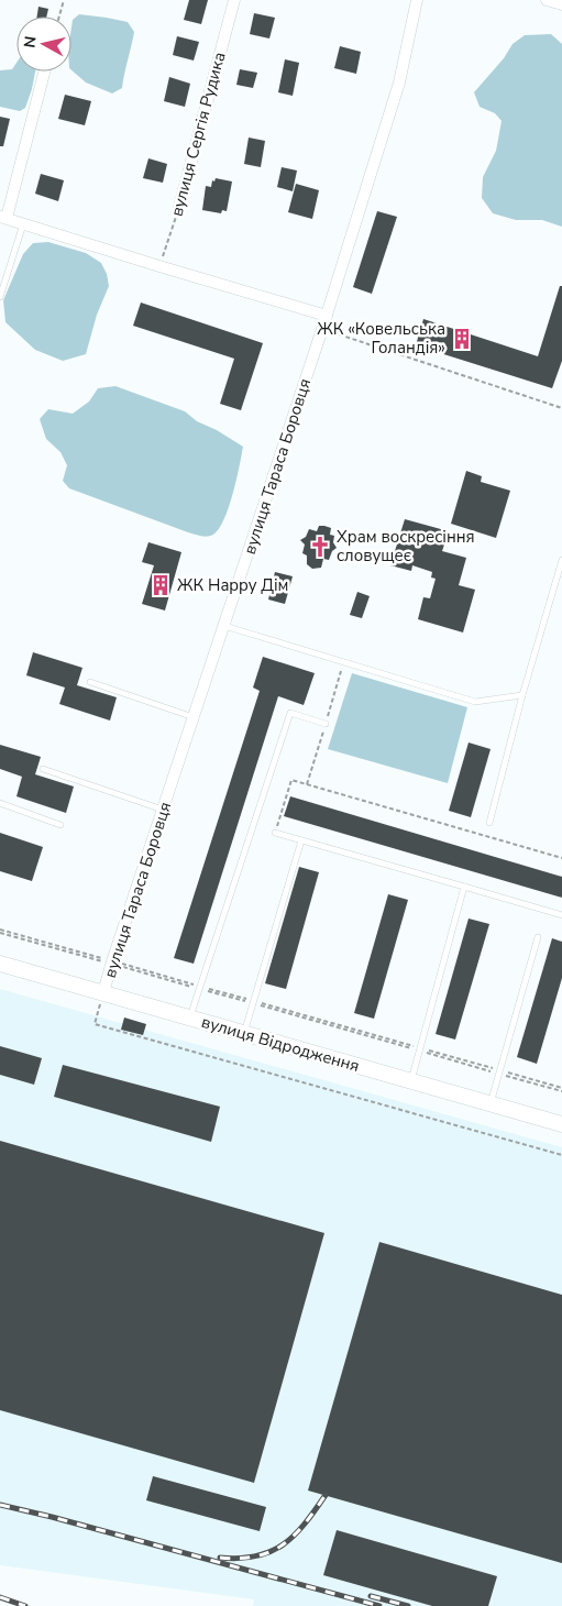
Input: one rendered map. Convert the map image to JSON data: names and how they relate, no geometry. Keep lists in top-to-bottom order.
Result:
{
  "streets": {
    "street": ["вулиця Сергія Рудика", "вулиця Тараса Боровця", "вулиця Відродження"]
  },
  "crossings": [
    ["вулиця Тараса Боровця", "вулиця Відродження"]
  ],
  "places": {
    "building": ["ЖК «Ковельська Голандія»", "ЖК Happy Дім"],
    "church": ["Храм воскресіння словущеє"]
  },
  "north": "left"
}
